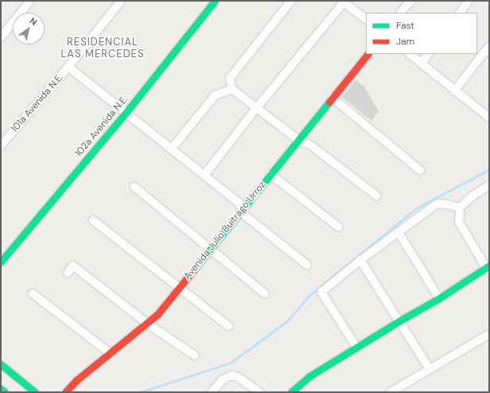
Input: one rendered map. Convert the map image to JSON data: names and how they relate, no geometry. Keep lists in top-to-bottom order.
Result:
{
  "streets": {
    "main road": ["102a Avenida N.E.", "Avenida Julio Buitrago Urroz"],
    "street": ["101a Avenida N.E."]
  },
  "districts": ["RESIDENCIAL LAS MERCEDES"],
  "legend": ["Fast", "Jam"],
  "north": "top right"
}
